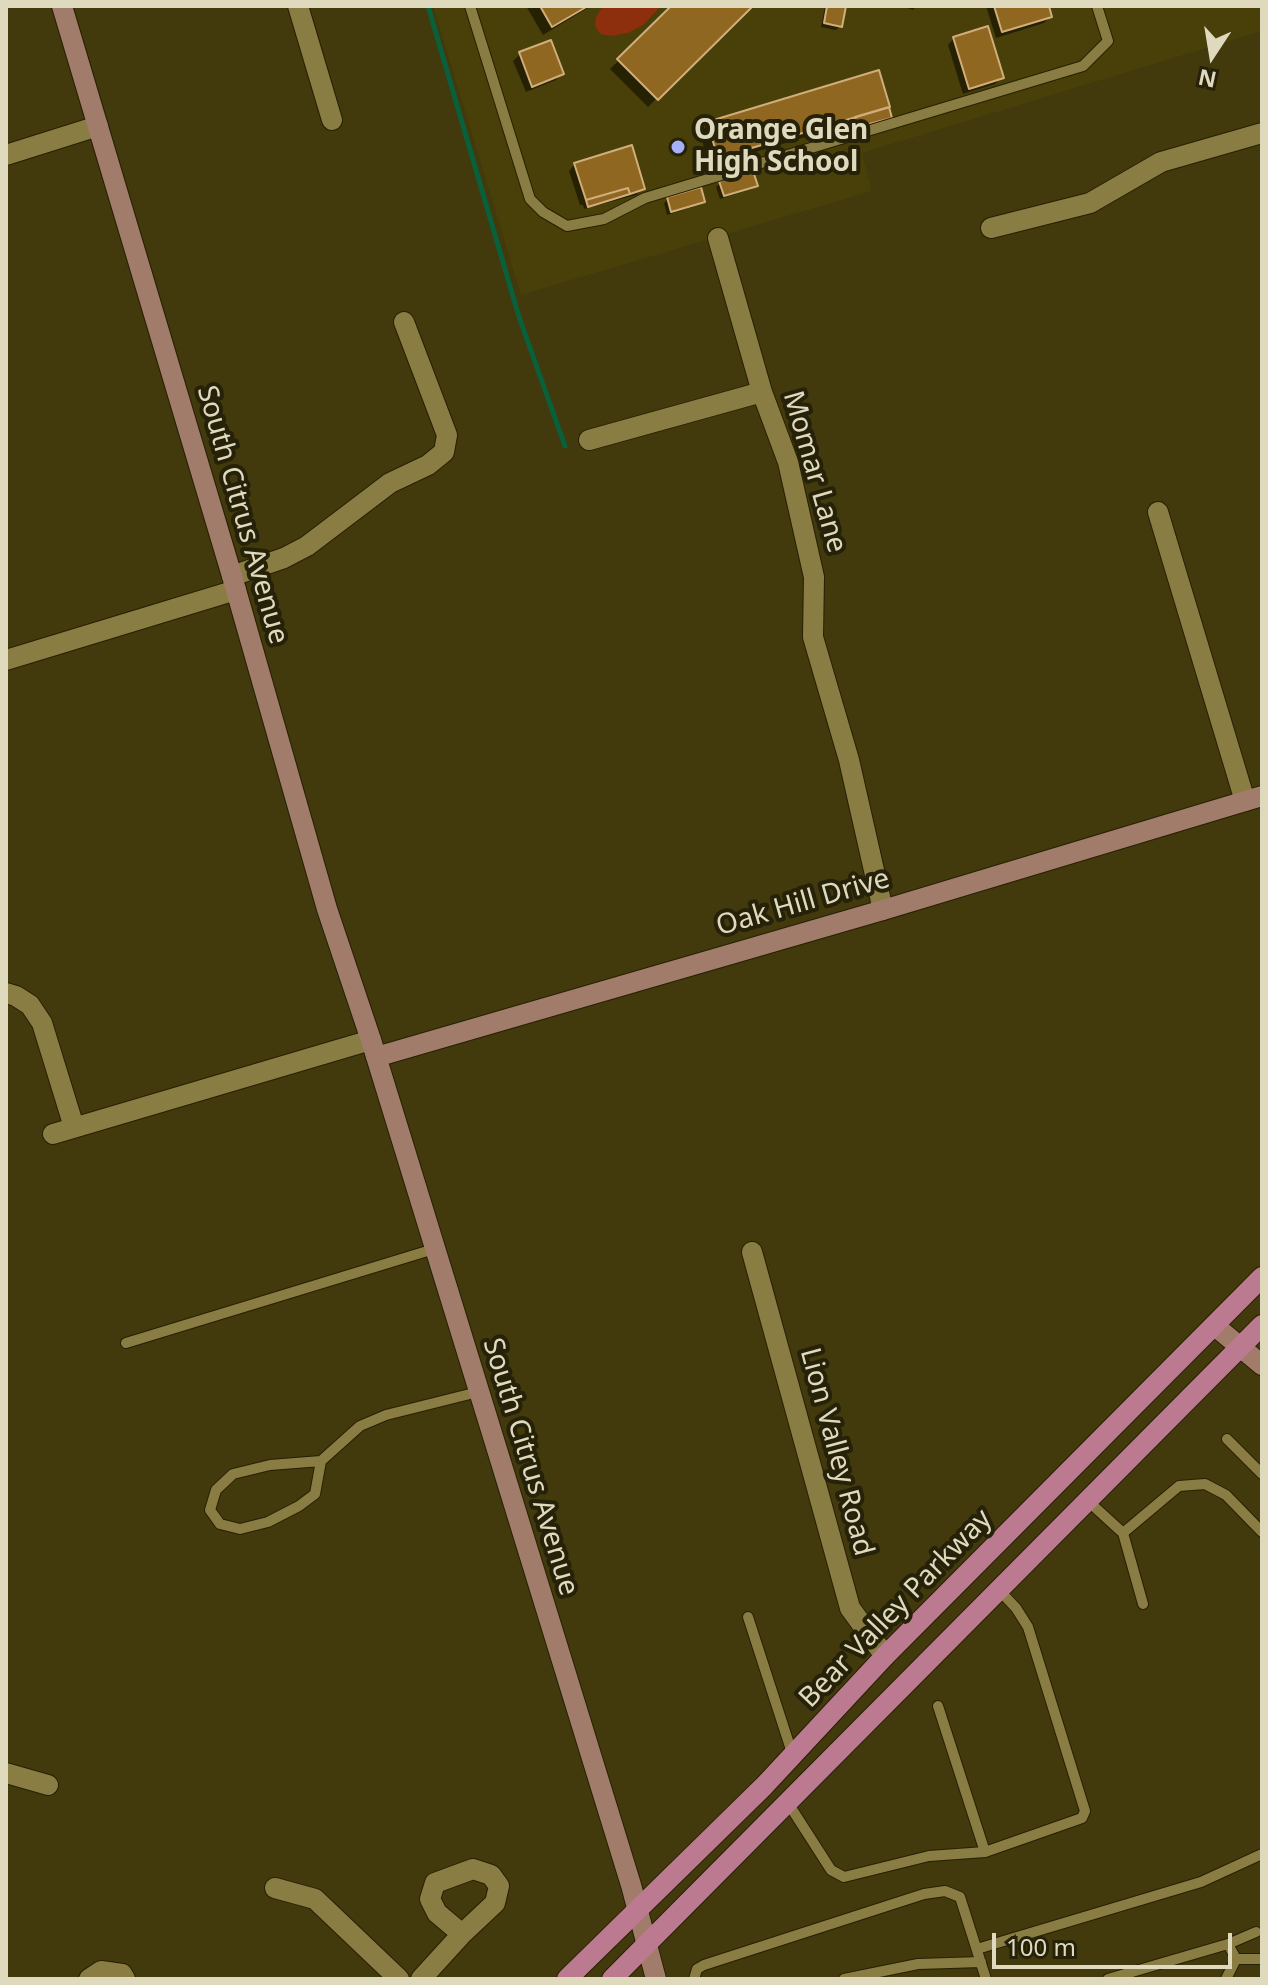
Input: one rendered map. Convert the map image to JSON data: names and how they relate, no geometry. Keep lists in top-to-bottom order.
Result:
{
  "streets": {
    "main road": ["Bear Valley Parkway"],
    "street": [
      "Momar Lane",
      "South Citrus Avenue",
      "Oak Hill Drive",
      "Lion Valley Road"
    ]
  },
  "crossings": [
    ["Momar Lane", "Oak Hill Drive"],
    ["South Citrus Avenue", "Oak Hill Drive"],
    ["South Citrus Avenue", "Bear Valley Parkway"],
    ["Lion Valley Road", "Bear Valley Parkway"]
  ],
  "places": ["Orange Glen High School"],
  "scale_bar": "100 m",
  "north": "bottom"
}
